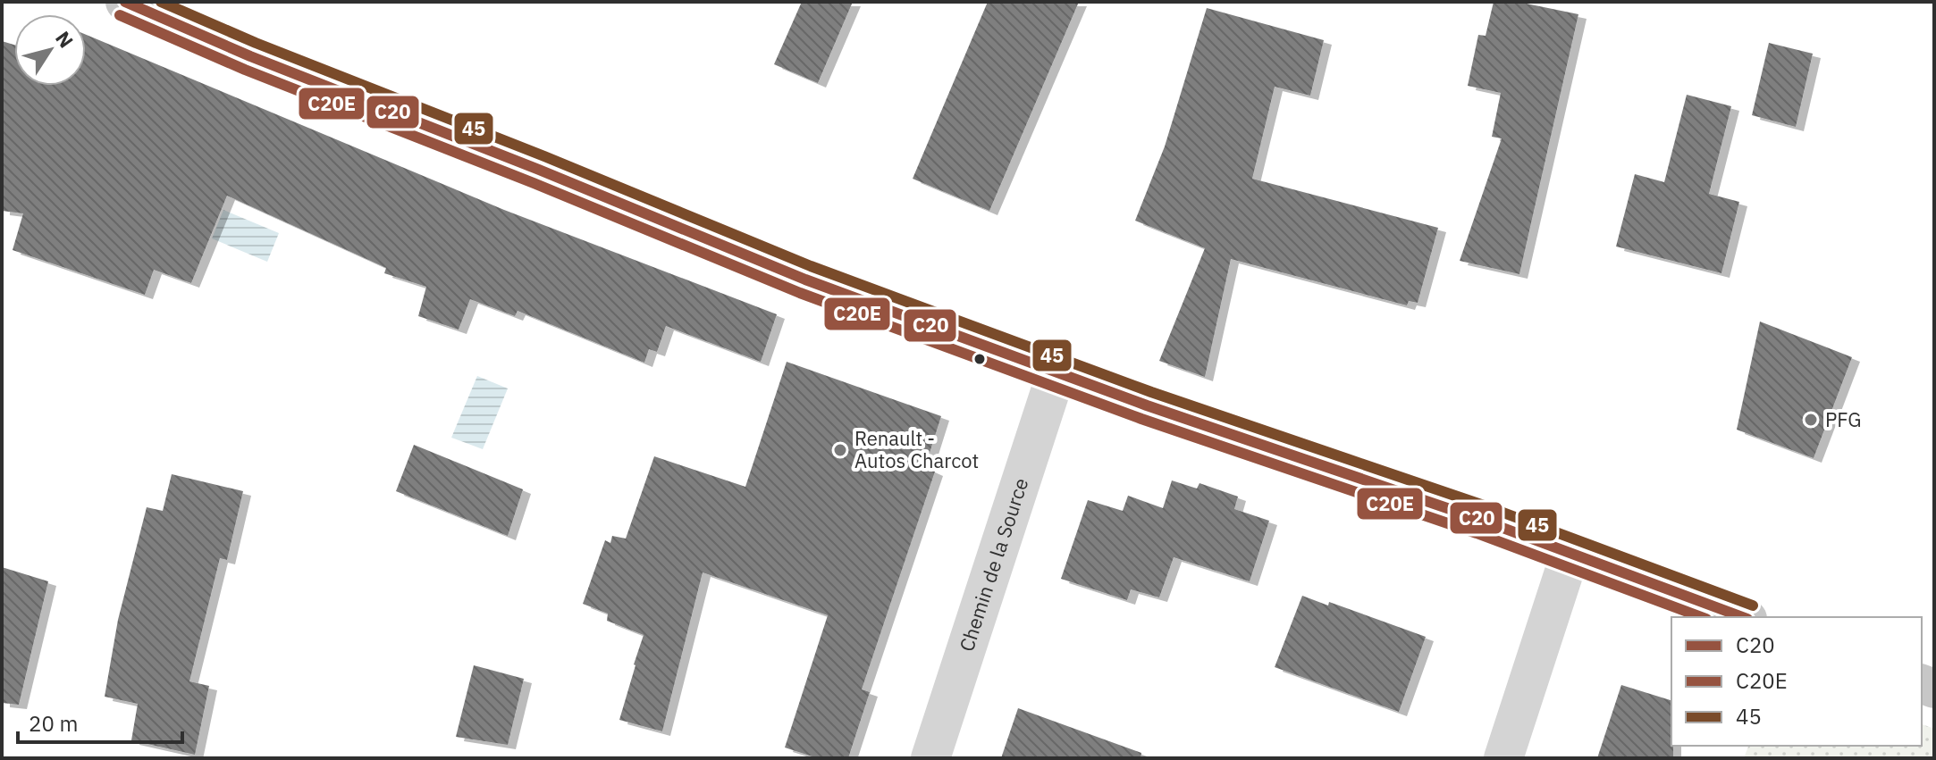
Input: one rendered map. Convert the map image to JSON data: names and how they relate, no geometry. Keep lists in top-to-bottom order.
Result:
{
  "streets": {
    "street": ["Chemin de la Source"]
  },
  "places": ["PFG", "Renault - Autos Charcot"],
  "lines": ["transit line C20", "transit line 45", "transit line C20E"],
  "legend": ["C20", "C20E", "45"],
  "scale_bar": "20 m",
  "north": "top right"
}
